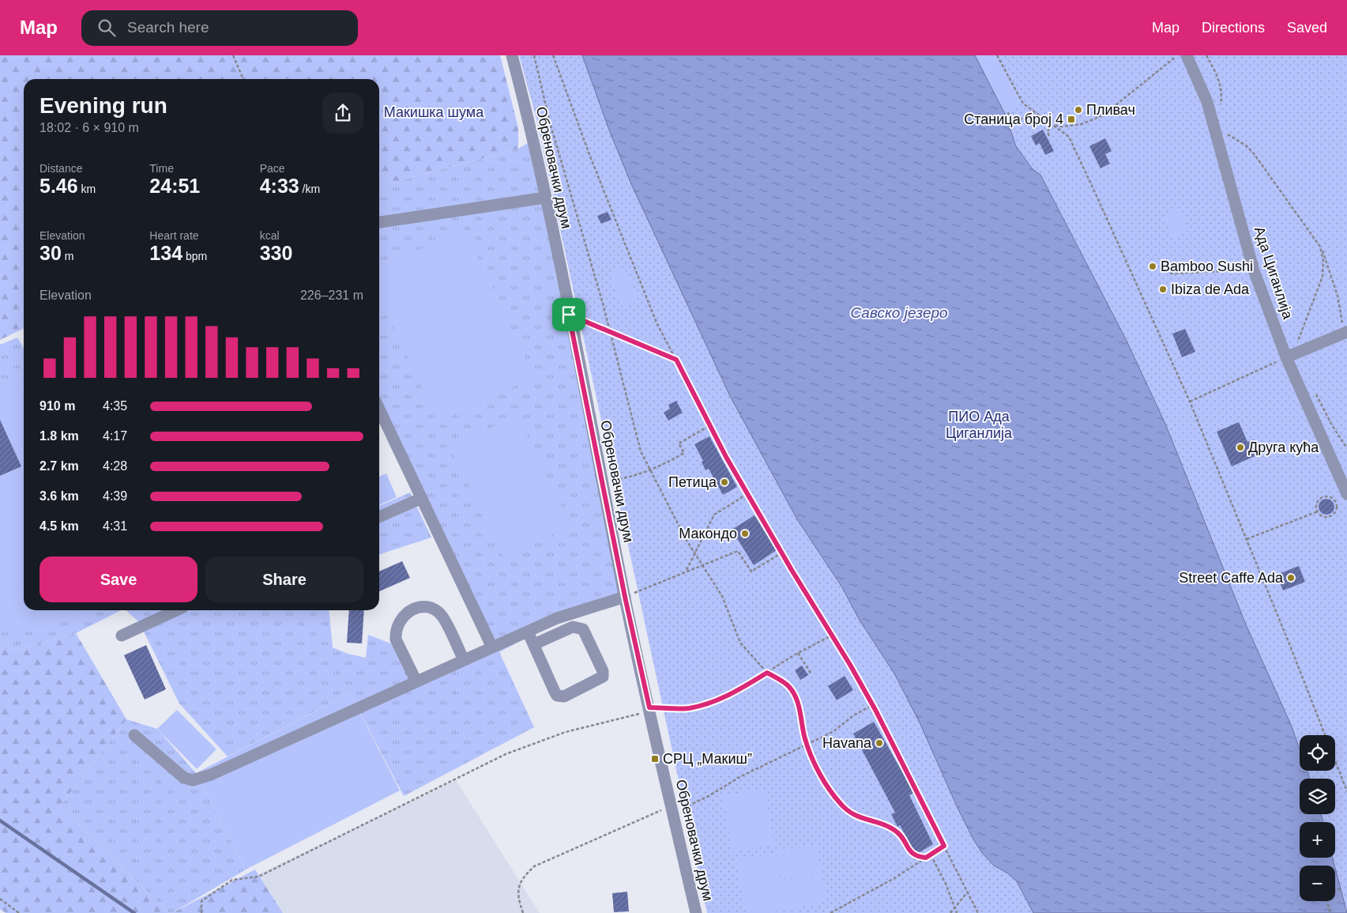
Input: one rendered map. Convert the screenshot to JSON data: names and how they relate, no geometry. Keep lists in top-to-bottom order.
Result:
{
  "streets": {
    "street": ["Обреновачки друм", "Ада Циганлија"]
  },
  "water": ["Савско језеро"],
  "parks": ["Макишка шума", "ПИО Ада Циганлија"],
  "places": {
    "other": [
      "Пливач",
      "Bamboo Sushi",
      "Ibiza de Ada",
      "Друга кућа",
      "Петица",
      "Макондо",
      "Street Caffe Ada",
      "Havana"
    ],
    "transit": ["Станица број 4", "СРЦ „Макиш”"]
  },
  "page": {
    "header": "Map",
    "search": "Search here",
    "nav": ["Map", "Directions", "Saved"],
    "heading": ["Evening run", "18:02 · 6 × 910 m"],
    "stats": [
      ["Distance", "5.46 km"],
      ["Time", "24:51"],
      ["Pace", "4:33 /km"],
      ["Elevation", "30 m"],
      ["Heart rate", "134 bpm"],
      ["kcal", "330"]
    ],
    "chart": ["Elevation", "226–231 m"],
    "list": [
      {
        "name": "910 m",
        "note": "4:35"
      },
      {
        "name": "1.8 km",
        "note": "4:17"
      },
      {
        "name": "2.7 km",
        "note": "4:28"
      },
      {
        "name": "3.6 km",
        "note": "4:39"
      },
      {
        "name": "4.5 km",
        "note": "4:31"
      }
    ],
    "buttons": ["Save", "Share"],
    "map_buttons": ["+", "−"]
  }
}
